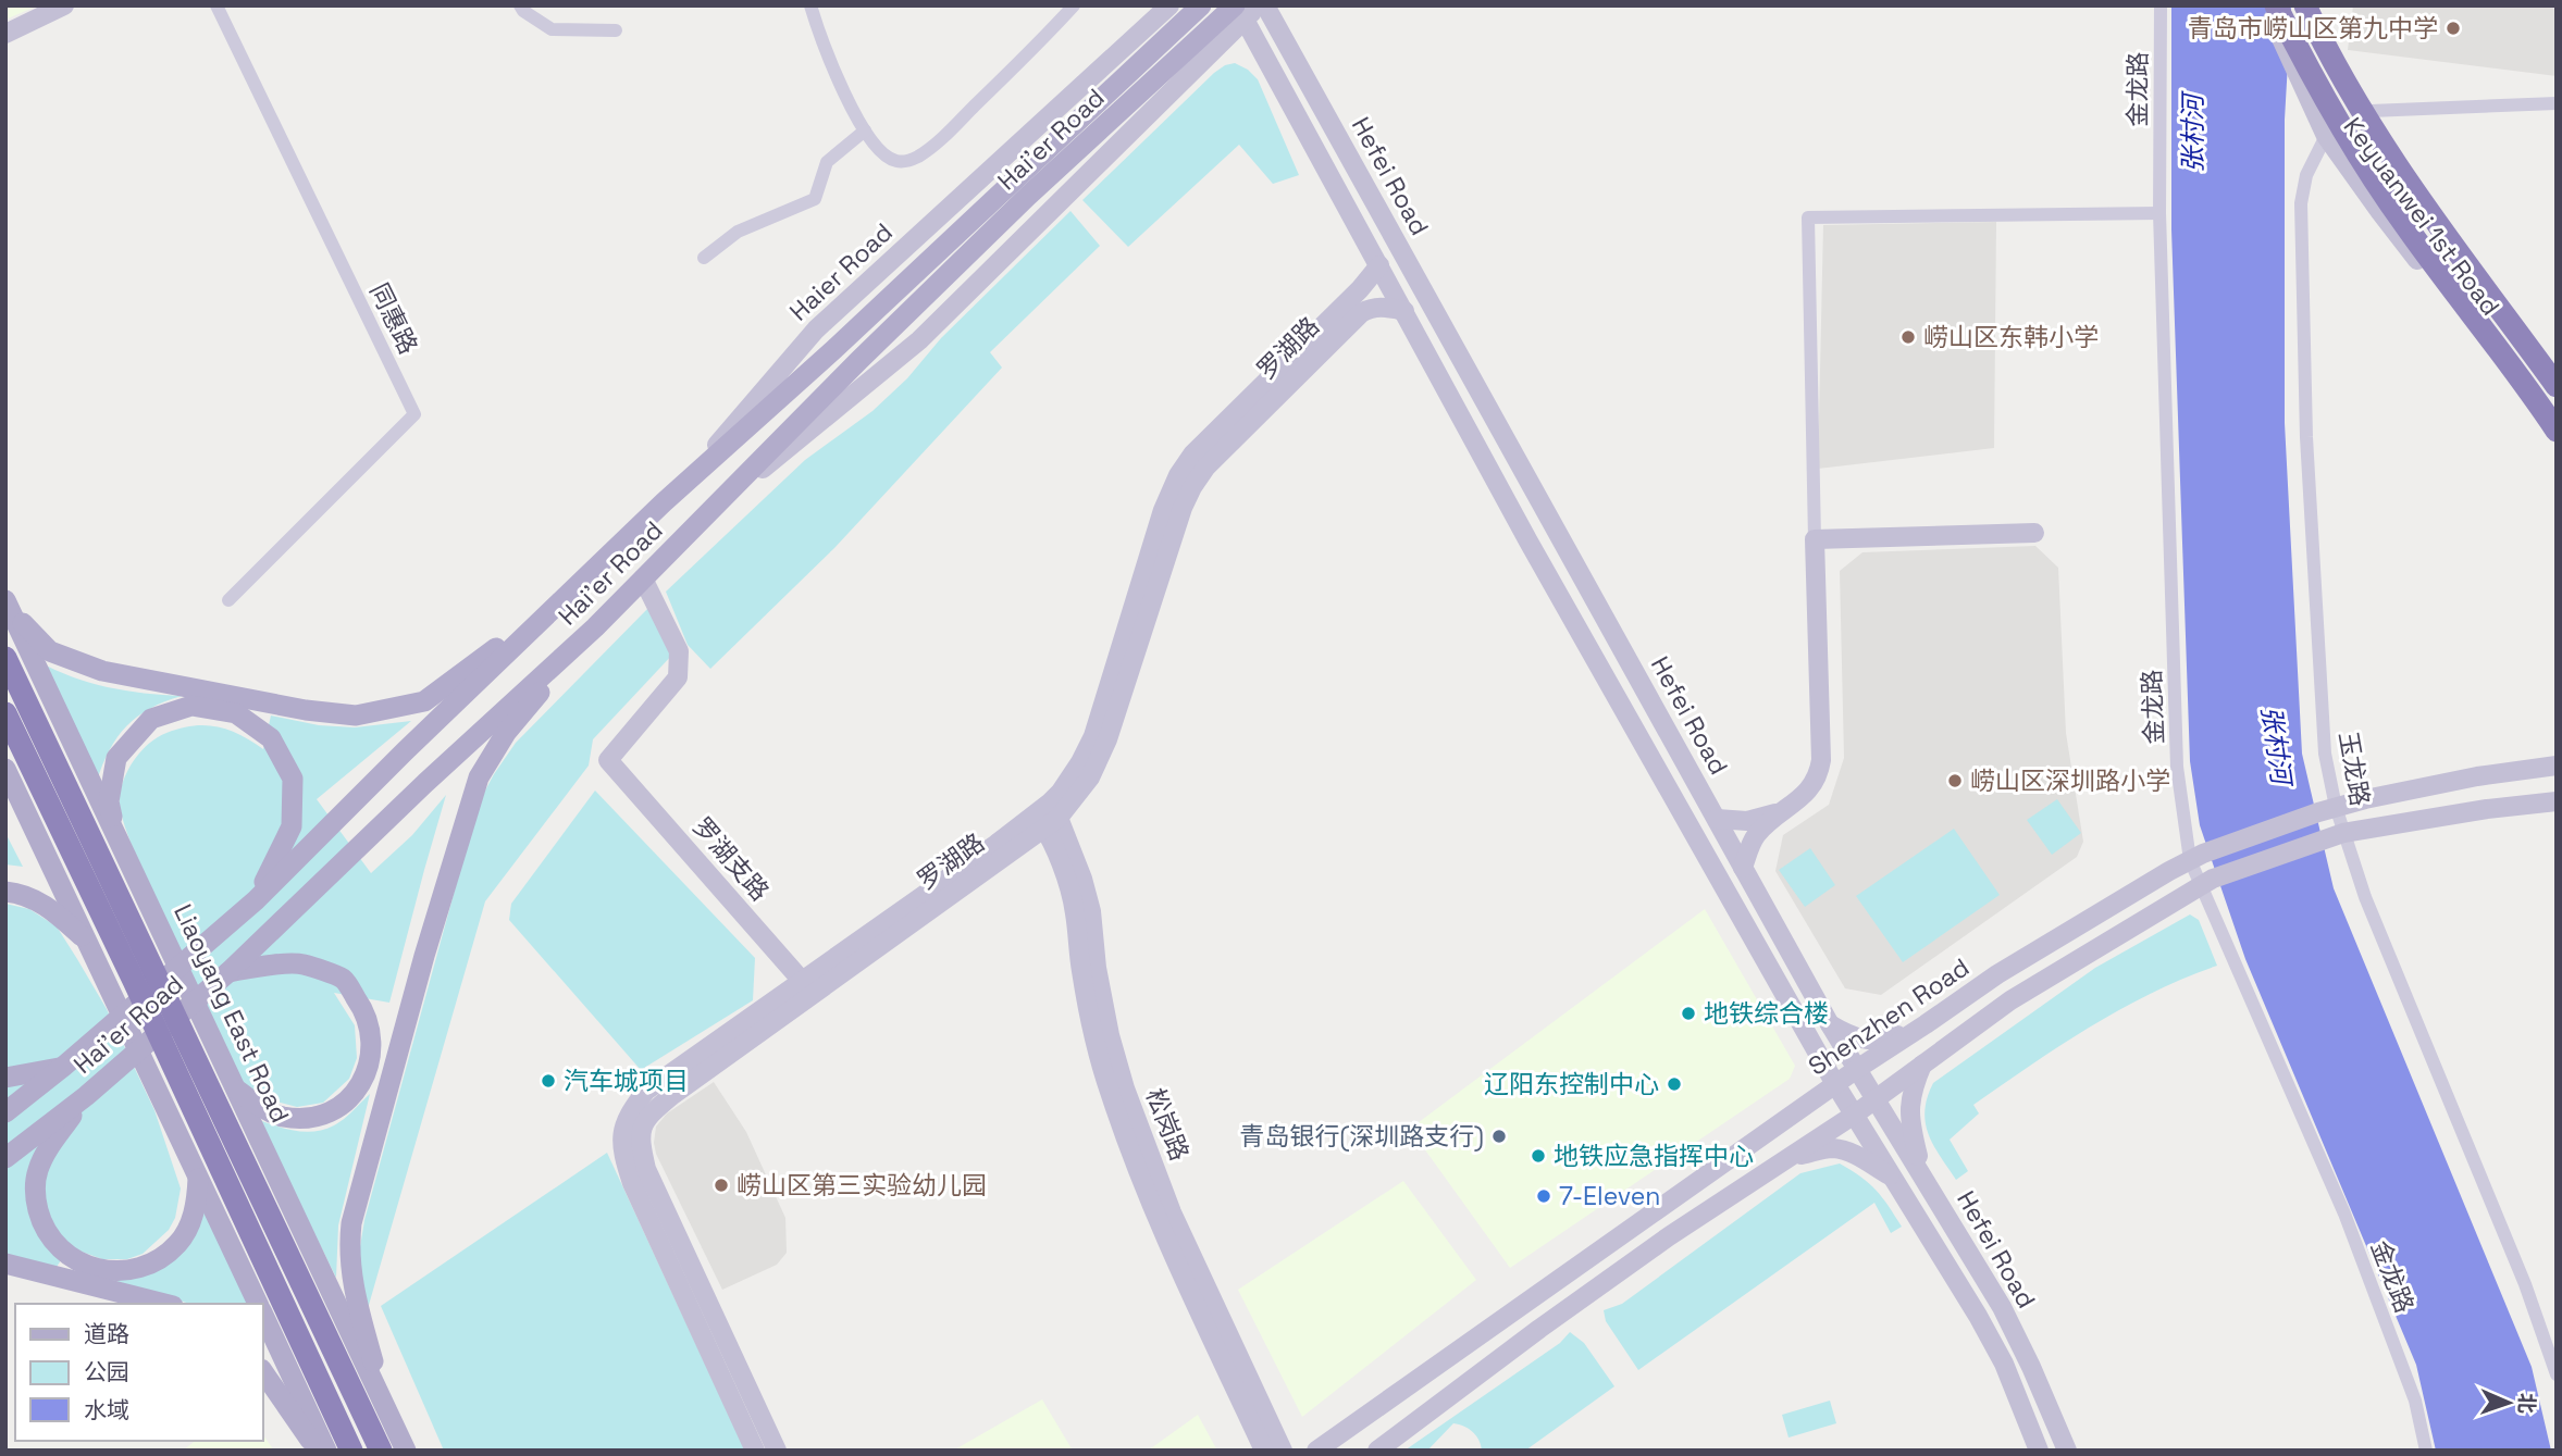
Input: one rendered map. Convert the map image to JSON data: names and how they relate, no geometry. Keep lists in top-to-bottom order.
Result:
{
  "streets": {
    "highway": ["Liaoyang East Road"],
    "main road": ["Hai'er Road", "Haier Road"],
    "street": [
      "金龙路",
      "Hefei Road",
      "Keyuanwei 1st Road",
      "同惠路",
      "罗湖路",
      "玉龙路",
      "罗湖支路",
      "Shenzhen Road",
      "松岗路"
    ]
  },
  "crossings": [
    ["金龙路", "Shenzhen Road"],
    ["Hai'er Road", "Hefei Road"],
    ["Hai'er Road", "Haier Road"],
    ["Hai'er Road", "罗湖支路"],
    ["Hefei Road", "罗湖路"],
    ["Hefei Road", "Shenzhen Road"],
    ["Keyuanwei 1st Road", "玉龙路"],
    ["罗湖路", "松岗路"],
    ["玉龙路", "Shenzhen Road"]
  ],
  "water": ["张村河"],
  "places": [
    "青岛市崂山区第九中学",
    "崂山区东韩小学",
    "崂山区深圳路小学",
    "地铁综合楼",
    "汽车城项目",
    "辽阳东控制中心",
    "青岛银行(深圳路支行)",
    "地铁应急指挥中心",
    "崂山区第三实验幼儿园",
    "7-Eleven"
  ],
  "legend": ["道路", "公园", "水域"],
  "north": "right"
}
